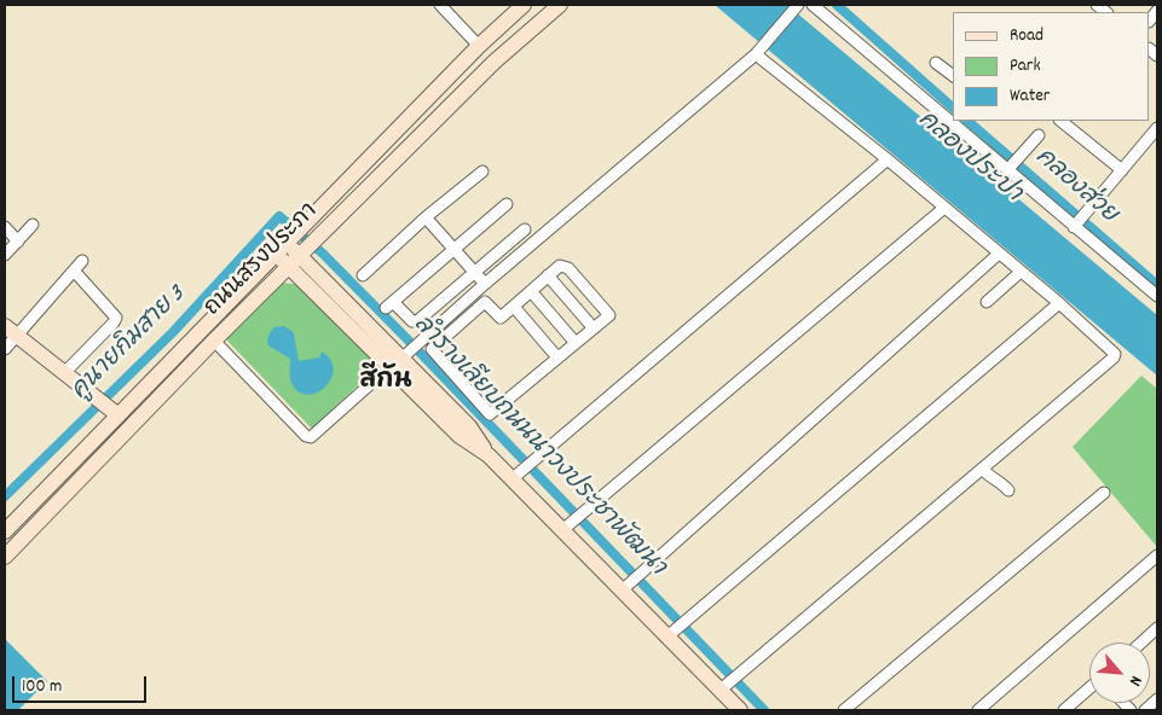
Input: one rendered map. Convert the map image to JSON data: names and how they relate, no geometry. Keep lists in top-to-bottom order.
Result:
{
  "streets": {
    "main road": ["ถนนสรงประภา"]
  },
  "districts": ["สีกัน"],
  "water": [
    "คลองประปา",
    "คลองส่วย",
    "คูนายกิมสาย 3",
    "ลำรางเลียบถนนนาวงประชาพัฒนา"
  ],
  "legend": ["Road", "Park", "Water"],
  "scale_bar": "100 m",
  "north": "bottom right"
}
